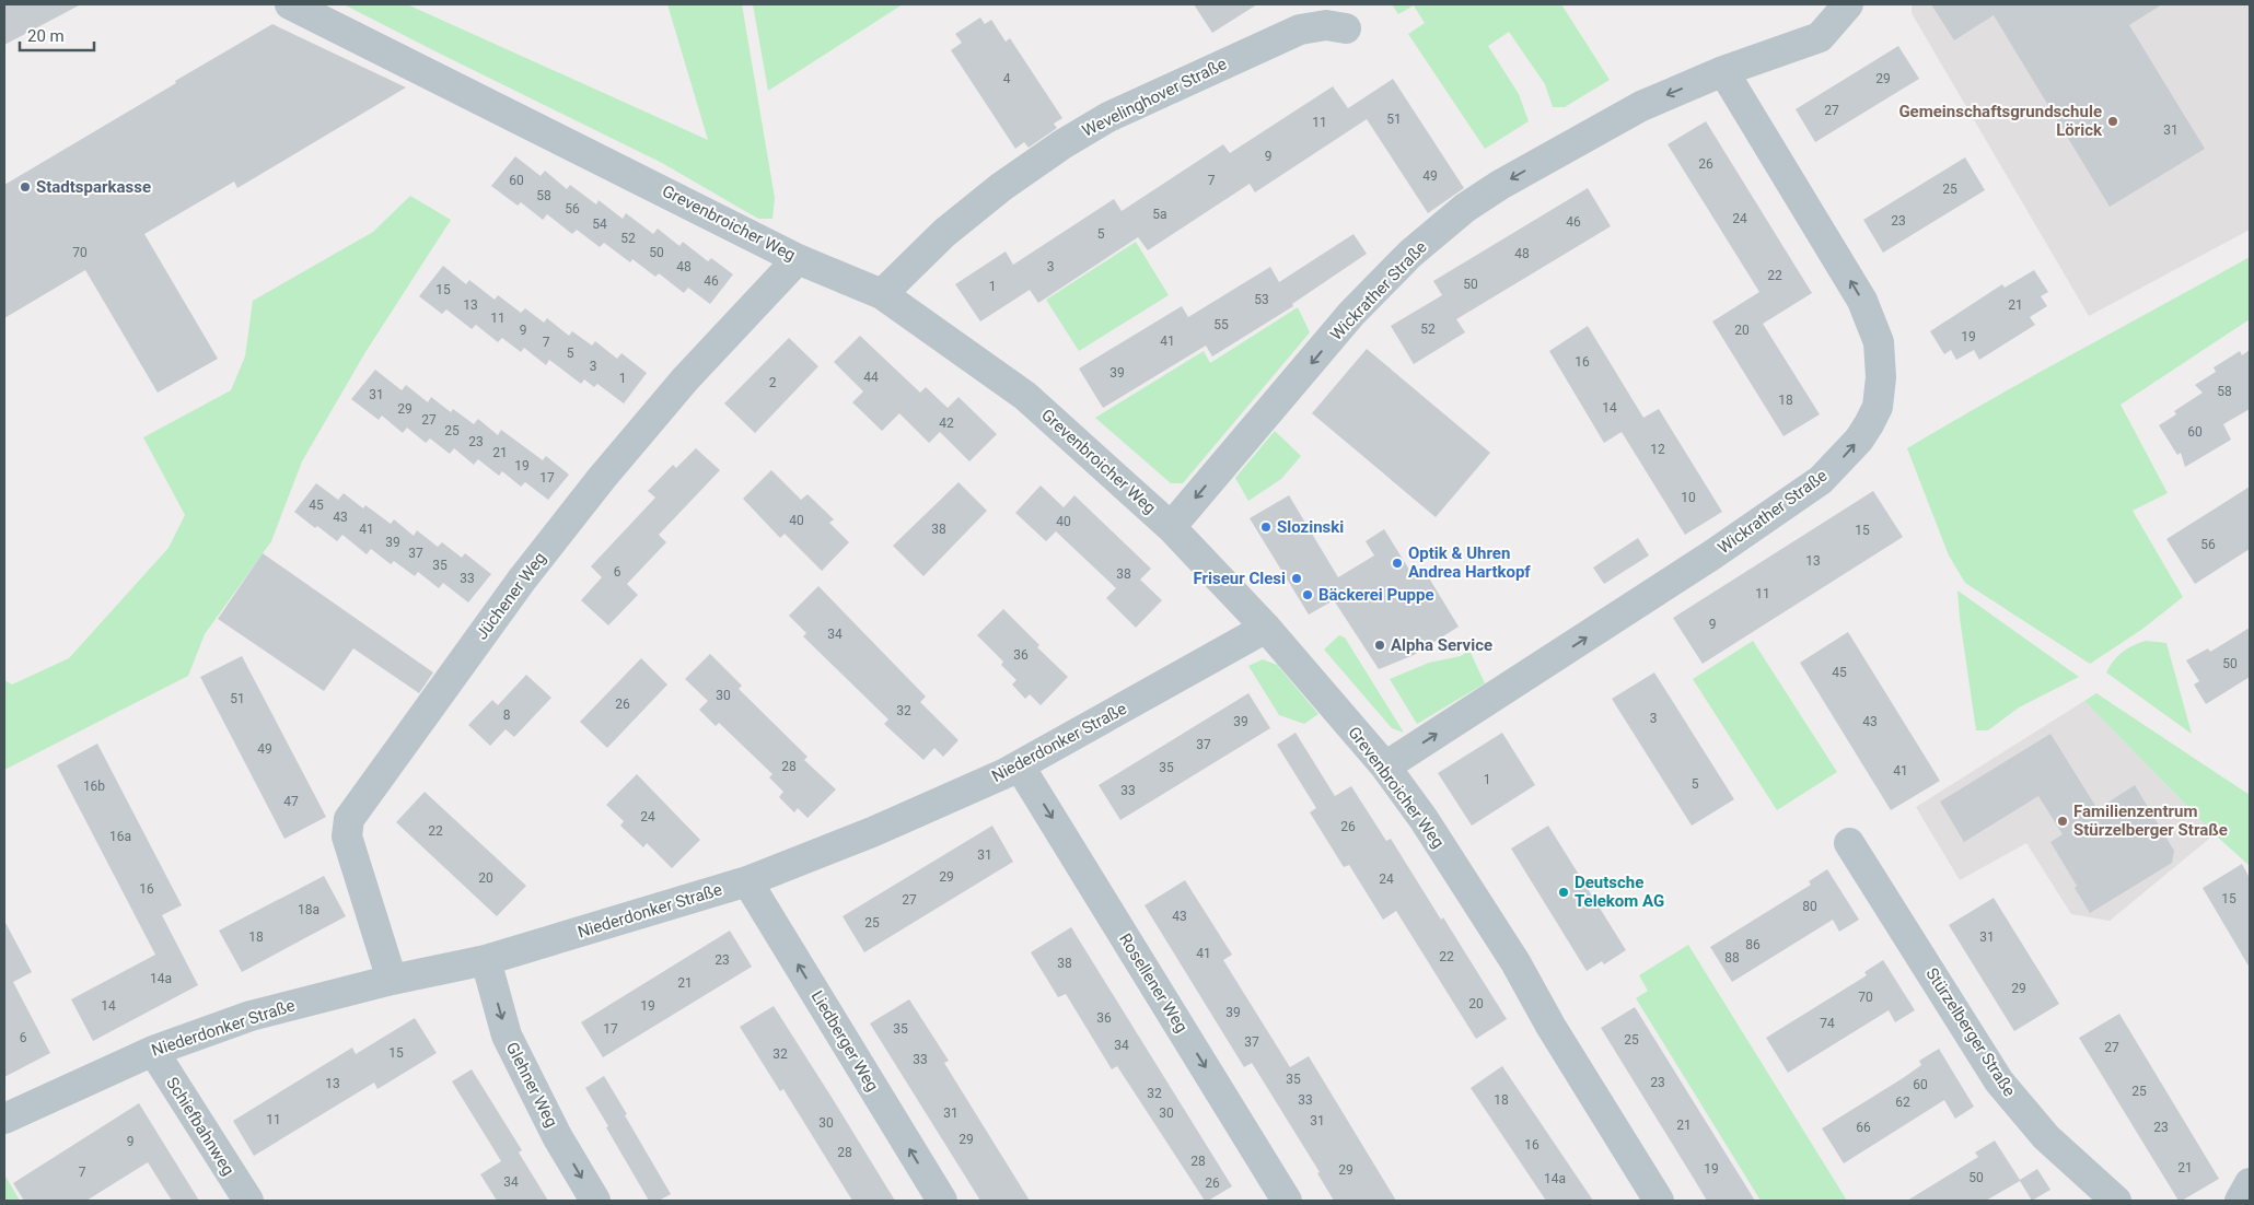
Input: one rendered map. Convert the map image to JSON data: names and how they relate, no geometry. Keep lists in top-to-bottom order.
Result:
{
  "streets": {
    "street": [
      "Wevelinghover Straße",
      "Grevenbroicher Weg",
      "Wickrather Straße",
      "Jüchener Weg",
      "Niederdonker Straße",
      "Rosellener Weg",
      "Stürzelberger Straße",
      "Liedberger Weg",
      "Glehner Weg",
      "Schiefbahnweg"
    ]
  },
  "crossings": [
    ["Wevelinghover Straße", "Grevenbroicher Weg"],
    ["Grevenbroicher Weg", "Wickrather Straße"],
    ["Grevenbroicher Weg", "Jüchener Weg"],
    ["Grevenbroicher Weg", "Niederdonker Straße"],
    ["Jüchener Weg", "Niederdonker Straße"],
    ["Niederdonker Straße", "Rosellener Weg"],
    ["Niederdonker Straße", "Liedberger Weg"],
    ["Niederdonker Straße", "Glehner Weg"],
    ["Niederdonker Straße", "Schiefbahnweg"]
  ],
  "one_way": ["Rosellener Weg", "Liedberger Weg", "Glehner Weg"],
  "places": [
    "Gemeinschaftsgrundschule Lörick",
    "Stadtsparkasse",
    "Slozinski",
    "Optik & Uhren Andrea Hartkopf",
    "Friseur Clesi",
    "Bäckerei Puppe",
    "Alpha Service",
    "Familienzentrum Stürzelberger Straße",
    "Deutsche Telekom AG"
  ],
  "house_numbers": [
    "4",
    "29",
    "27",
    "51",
    "11",
    "31",
    "9",
    "26",
    "49",
    "60",
    "7",
    "25",
    "58",
    "56",
    "5a",
    "24",
    "23",
    "46",
    "54",
    "5",
    "52",
    "70",
    "50",
    "48",
    "48",
    "3",
    "22",
    "46",
    "50",
    "1",
    "15",
    "53",
    "13",
    "21",
    "11",
    "55",
    "52",
    "9",
    "20",
    "19",
    "41",
    "7",
    "5",
    "16",
    "3",
    "39",
    "44",
    "1",
    "2",
    "58",
    "31",
    "18",
    "14",
    "29",
    "27",
    "42",
    "25",
    "60",
    "23",
    "12",
    "21",
    "19",
    "17",
    "10",
    "45",
    "43",
    "40",
    "40",
    "41",
    "38",
    "15",
    "39",
    "56",
    "37",
    "13",
    "35",
    "6",
    "38",
    "33",
    "11",
    "9",
    "34",
    "36",
    "50",
    "45",
    "30",
    "51",
    "26",
    "32",
    "8",
    "3",
    "39",
    "43",
    "37",
    "49",
    "28",
    "35",
    "41",
    "1",
    "5",
    "16b",
    "33",
    "47",
    "24",
    "26",
    "22",
    "16a",
    "31",
    "29",
    "20",
    "24",
    "16",
    "15",
    "27",
    "80",
    "18a",
    "43",
    "25",
    "18",
    "31",
    "86",
    "41",
    "22",
    "88",
    "23",
    "38",
    "14a",
    "21",
    "29",
    "70",
    "20",
    "14",
    "19",
    "39",
    "36",
    "74",
    "17",
    "35",
    "6",
    "25",
    "37",
    "34",
    "27",
    "15",
    "32",
    "33",
    "35",
    "23",
    "13",
    "60",
    "25",
    "32",
    "33",
    "18",
    "62",
    "31",
    "30",
    "11",
    "31",
    "30",
    "21",
    "66",
    "23",
    "29",
    "9",
    "16",
    "28",
    "28",
    "21",
    "19",
    "29",
    "7",
    "50",
    "14a",
    "34",
    "26"
  ],
  "scale_bar": "20 m"
}
